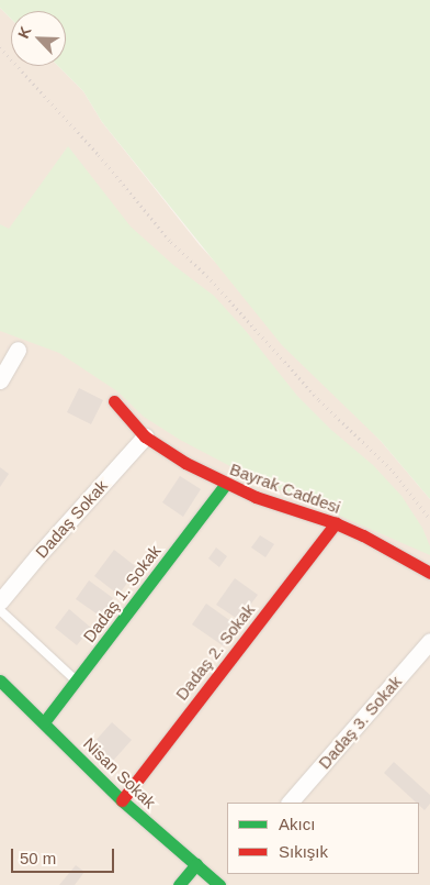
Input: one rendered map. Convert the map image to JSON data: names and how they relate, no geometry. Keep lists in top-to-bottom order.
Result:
{
  "streets": {
    "street": [
      "Bayrak Caddesi",
      "Dadaş Sokak",
      "Dadaş 1. Sokak",
      "Dadaş 2. Sokak",
      "Dadaş 3. Sokak",
      "Nisan Sokak"
    ]
  },
  "crossings": [
    ["Bayrak Caddesi", "Dadaş Sokak"],
    ["Bayrak Caddesi", "Dadaş 1. Sokak"],
    ["Bayrak Caddesi", "Dadaş 2. Sokak"],
    ["Dadaş 1. Sokak", "Nisan Sokak"],
    ["Dadaş 2. Sokak", "Nisan Sokak"]
  ],
  "legend": ["Akıcı", "Sıkışık"],
  "scale_bar": "50 m",
  "north": "top left"
}
